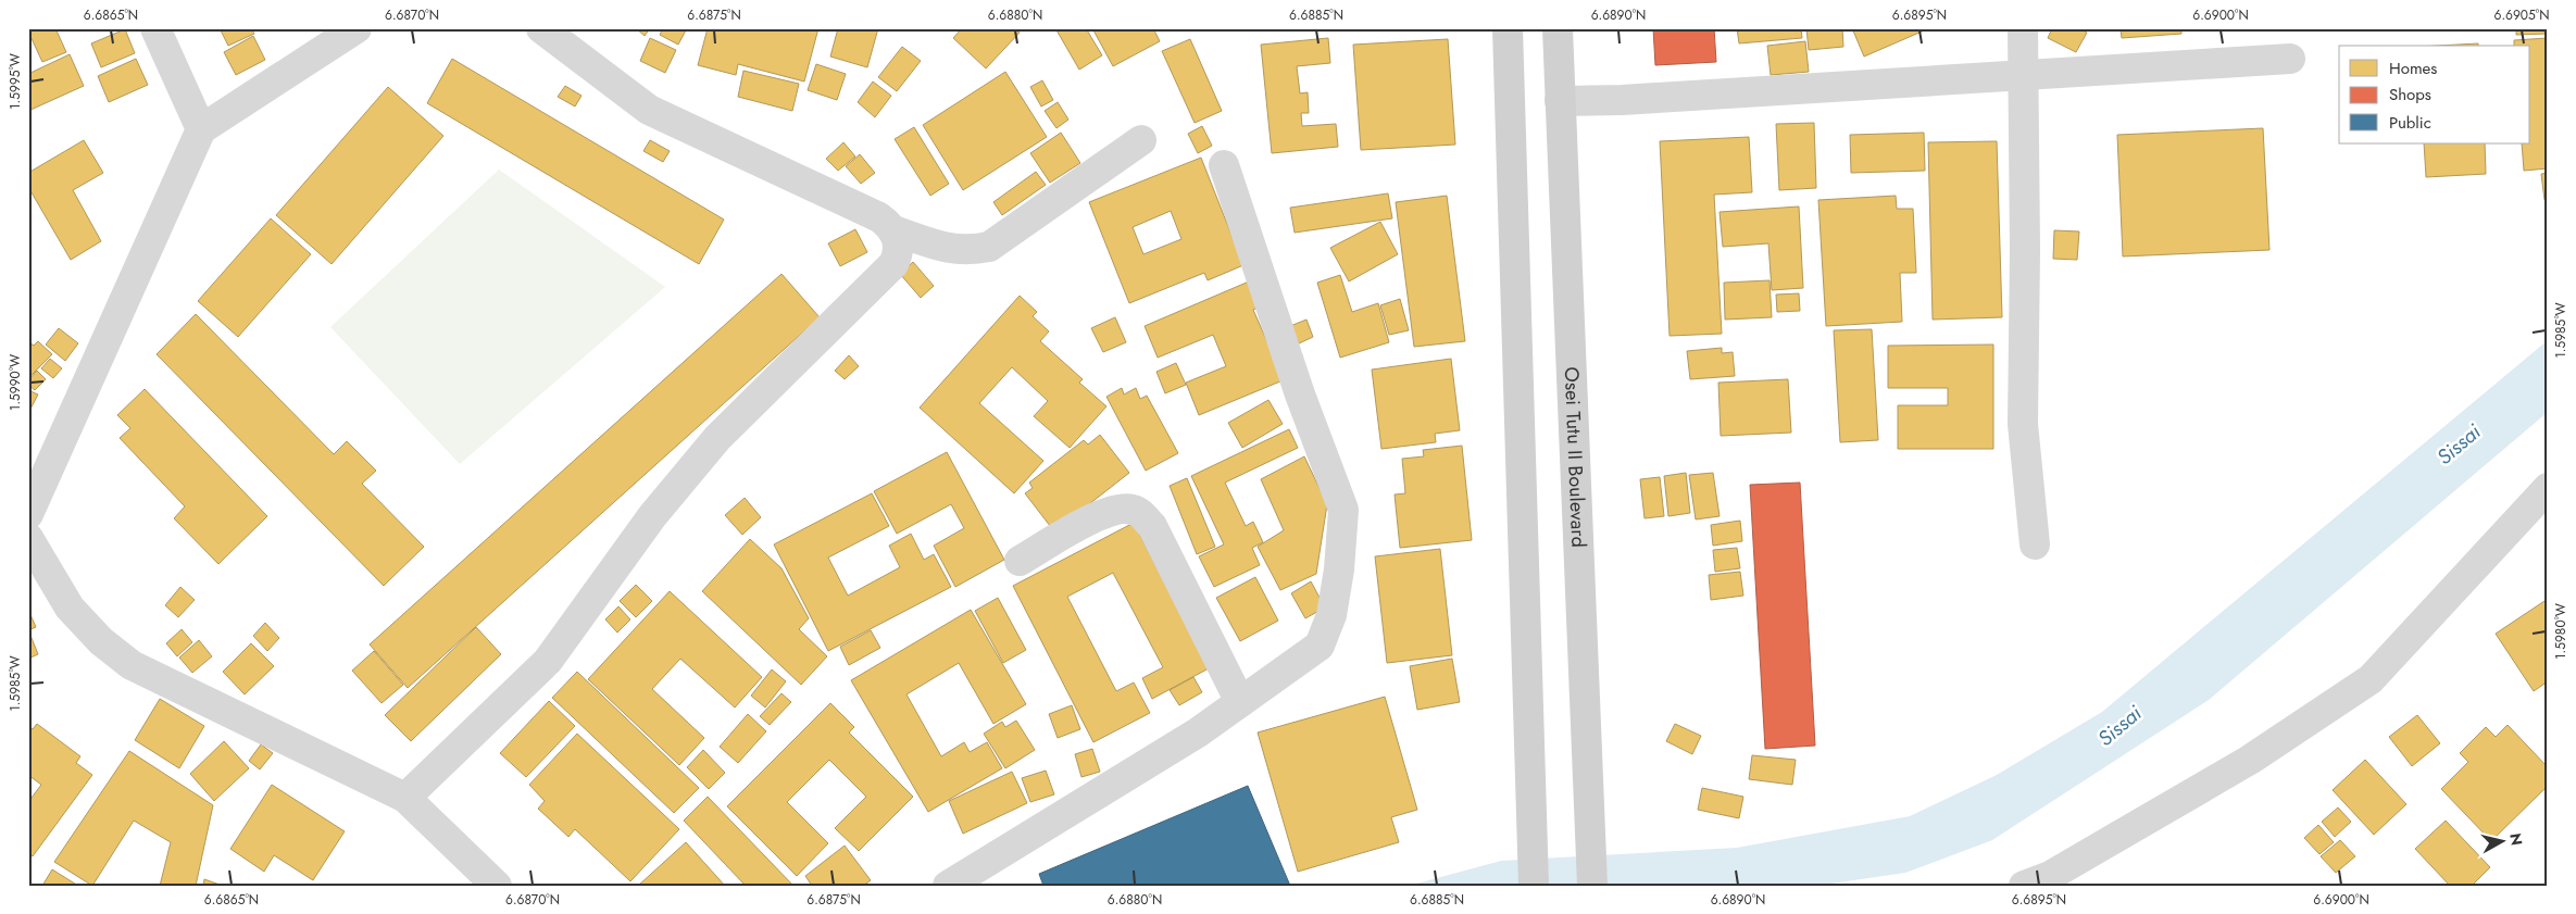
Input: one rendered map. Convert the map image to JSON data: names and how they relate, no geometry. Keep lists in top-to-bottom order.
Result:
{
  "streets": {
    "main road": ["Osei Tutu II Boulevard"]
  },
  "water": ["Sissai"],
  "legend": ["Homes", "Shops", "Public"],
  "north": "right",
  "coordinates": [
    "6.6865°N",
    "6.6870°N",
    "6.6875°N",
    "6.6880°N",
    "6.6885°N",
    "6.6890°N",
    "6.6895°N",
    "6.6900°N",
    "6.6905°N",
    "1.5995°W",
    "1.5985°W",
    "1.5990°W",
    "1.5980°W"
  ]
}
